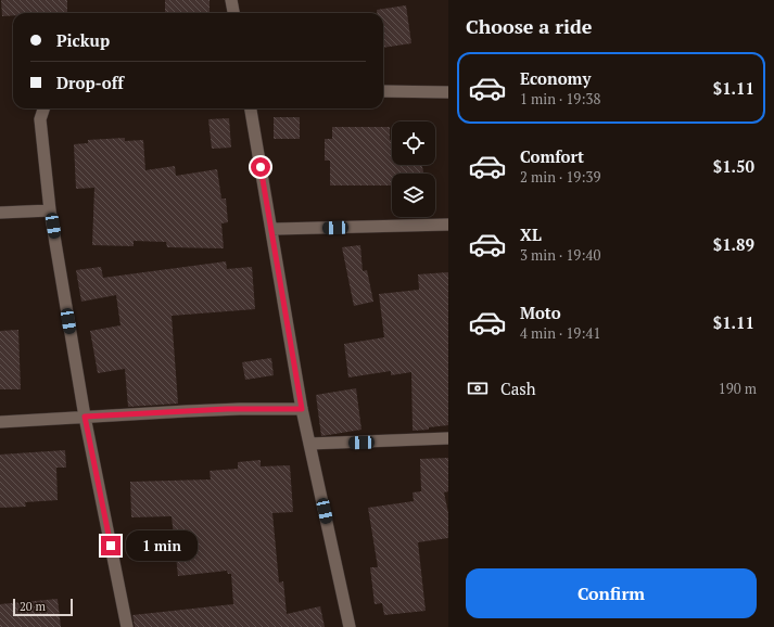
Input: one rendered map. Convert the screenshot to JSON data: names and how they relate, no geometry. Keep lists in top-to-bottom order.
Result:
{
  "scale_bar": "20 m",
  "page": {
    "heading": "Choose a ride",
    "banner": ["Pickup", "Drop-off"],
    "list": [
      {
        "name": "Economy",
        "note": "1 min · 19:38",
        "value": "$1.11"
      },
      {
        "name": "Comfort",
        "note": "2 min · 19:39",
        "value": "$1.50"
      },
      {
        "name": "XL",
        "note": "3 min · 19:40",
        "value": "$1.89"
      },
      {
        "name": "Moto",
        "note": "4 min · 19:41",
        "value": "$1.11"
      }
    ],
    "pay": ["Cash", "190 m"],
    "bubble": "1 min",
    "buttons": "Confirm",
    "scale": "20 m"
  }
}
